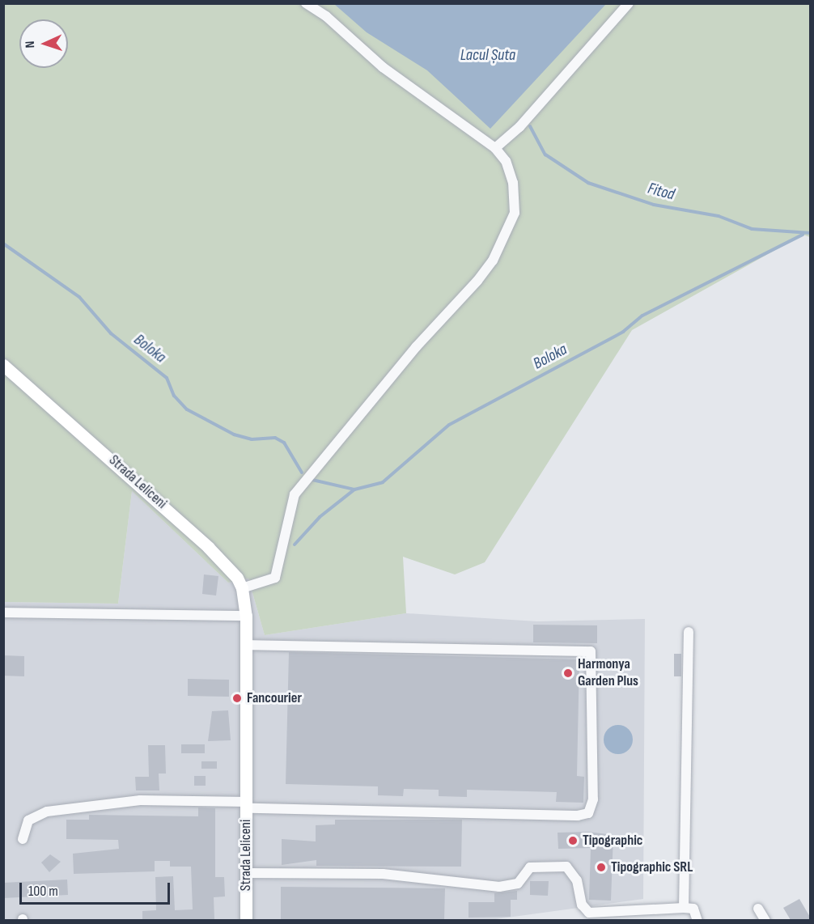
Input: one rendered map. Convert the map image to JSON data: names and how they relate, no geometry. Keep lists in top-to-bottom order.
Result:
{
  "streets": {
    "main road": ["Strada Leliceni"]
  },
  "water": ["Lacul Șuta", "Fitod", "Boloka"],
  "places": [
    "Harmonya Garden Plus",
    "Fancourier",
    "Tipographic",
    "Tipographic SRL"
  ],
  "scale_bar": "100 m",
  "north": "left"
}
